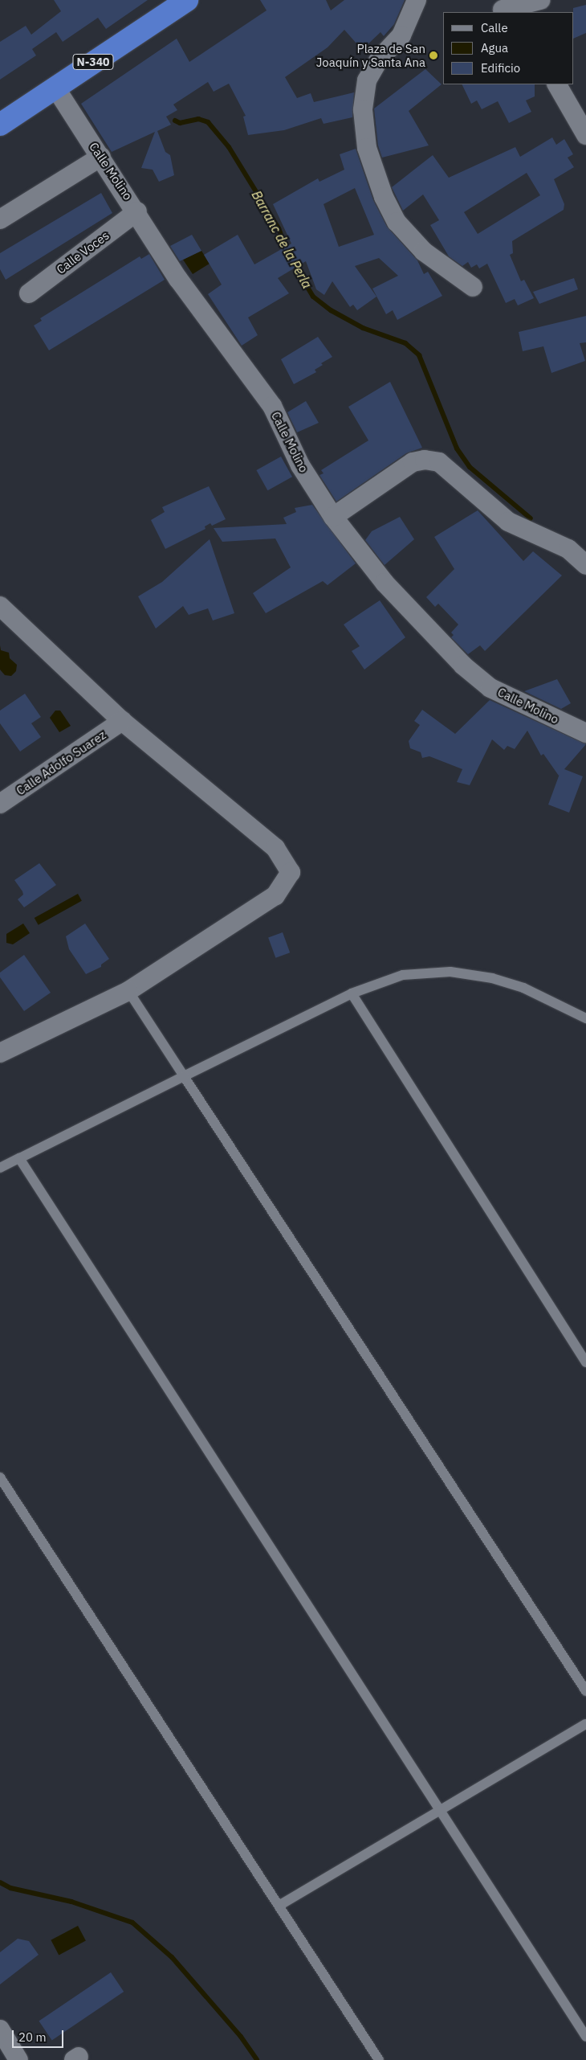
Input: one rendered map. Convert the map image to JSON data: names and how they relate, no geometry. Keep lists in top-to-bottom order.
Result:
{
  "streets": {
    "highway": ["N-340"],
    "street": ["Calle Molino", "Calle Voces", "Calle Adolfo Suarez"]
  },
  "crossings": [
    ["N-340", "Calle Molino"],
    ["Calle Molino", "Calle Voces"]
  ],
  "water": ["Barranc de la Perla"],
  "places": ["Plaza de San Joaquín y Santa Ana"],
  "legend": ["Calle", "Agua", "Edificio"],
  "scale_bar": "20 m"
}
